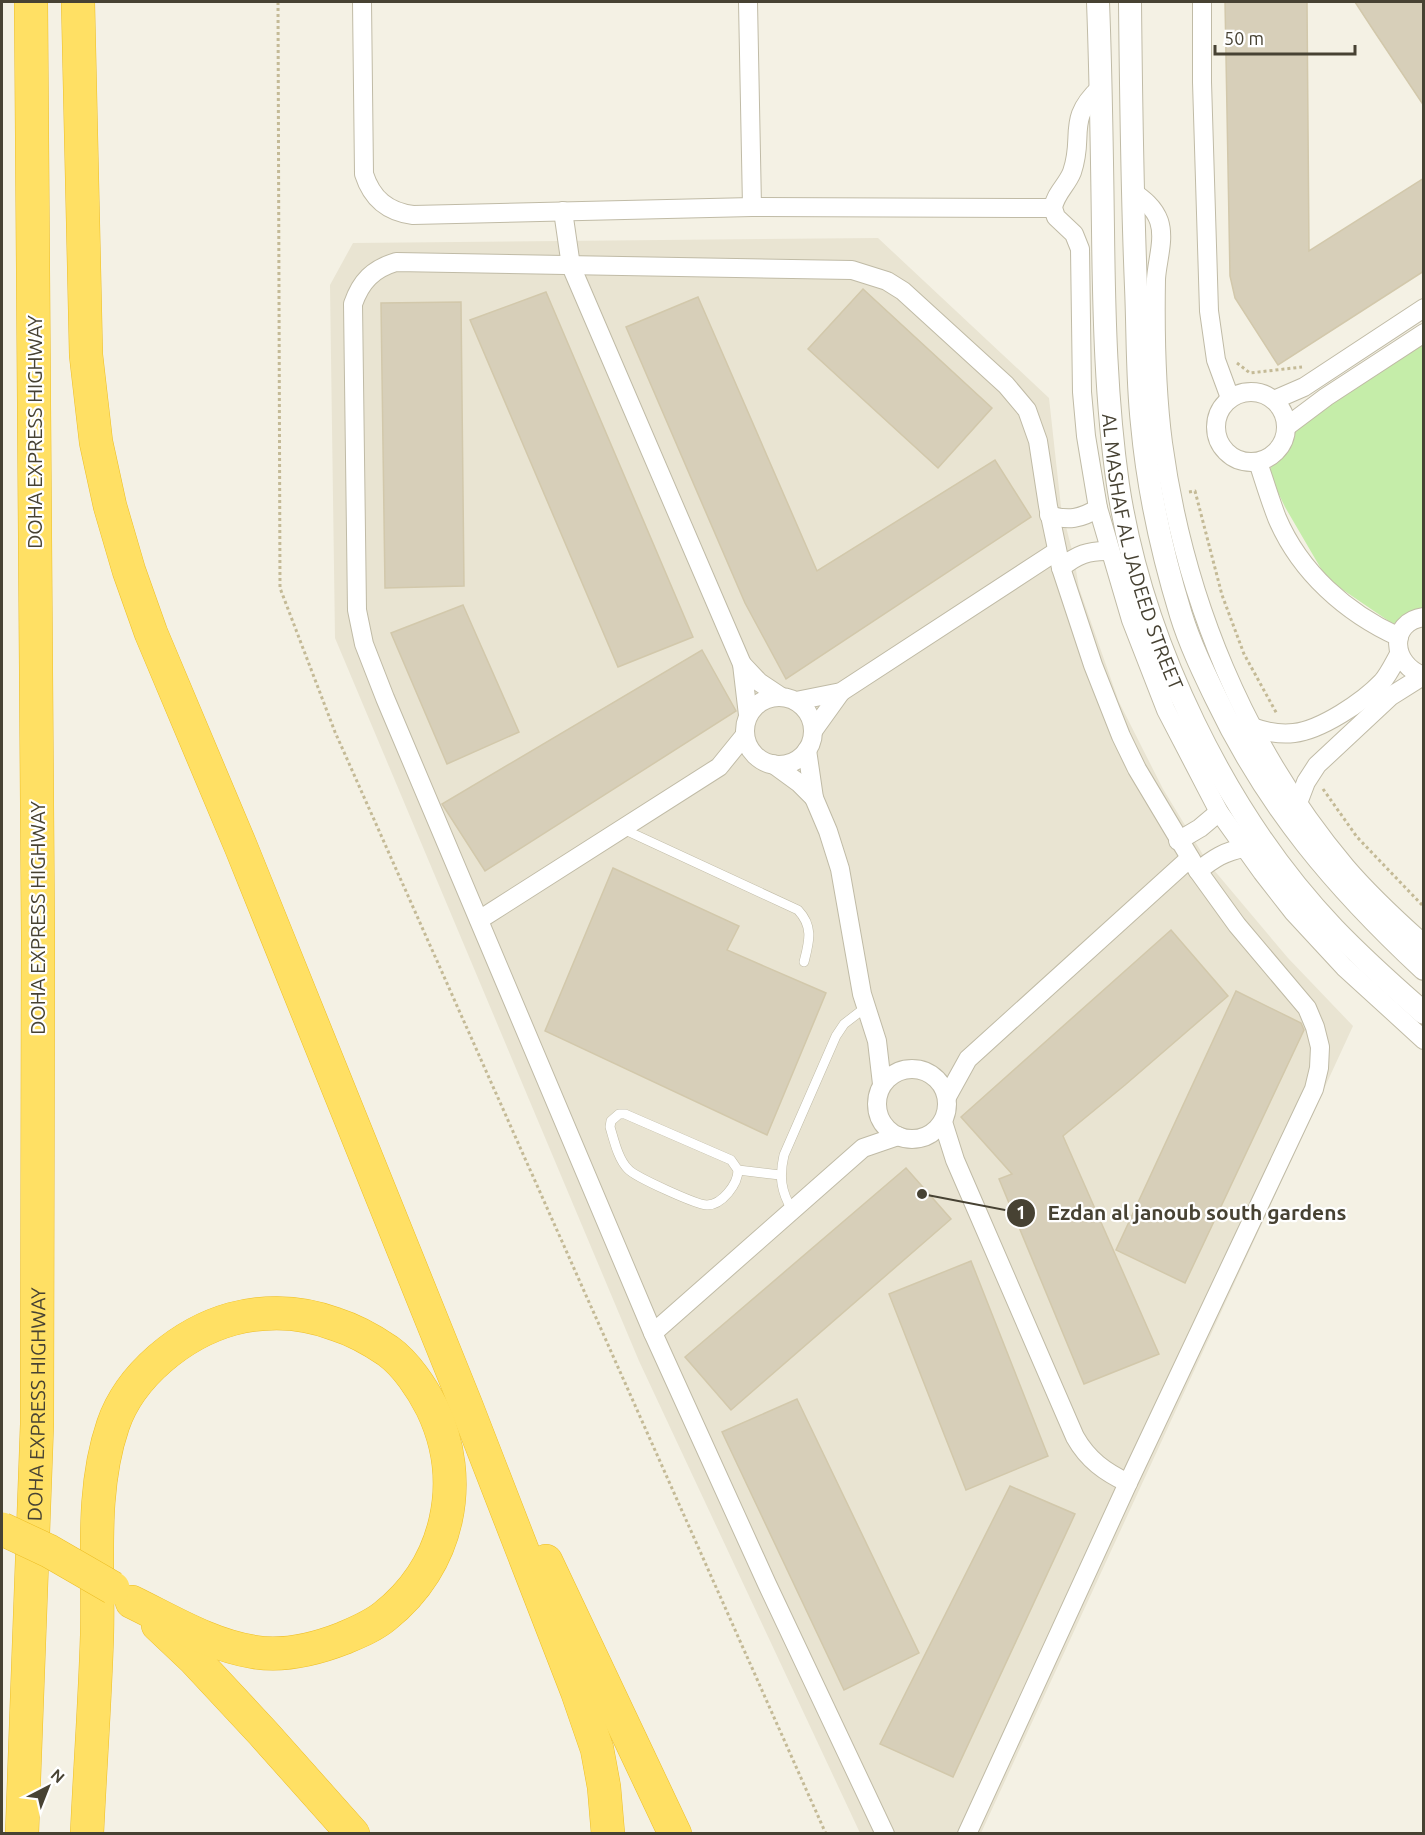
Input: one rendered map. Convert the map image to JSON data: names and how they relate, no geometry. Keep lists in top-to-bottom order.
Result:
{
  "streets": {
    "highway": ["DOHA EXPRESS HIGHWAY"],
    "street": ["AL MASHAF AL JADEED STREET"]
  },
  "places": ["Ezdan al janoub south gardens"],
  "scale_bar": "50 m",
  "north": "top right"
}
